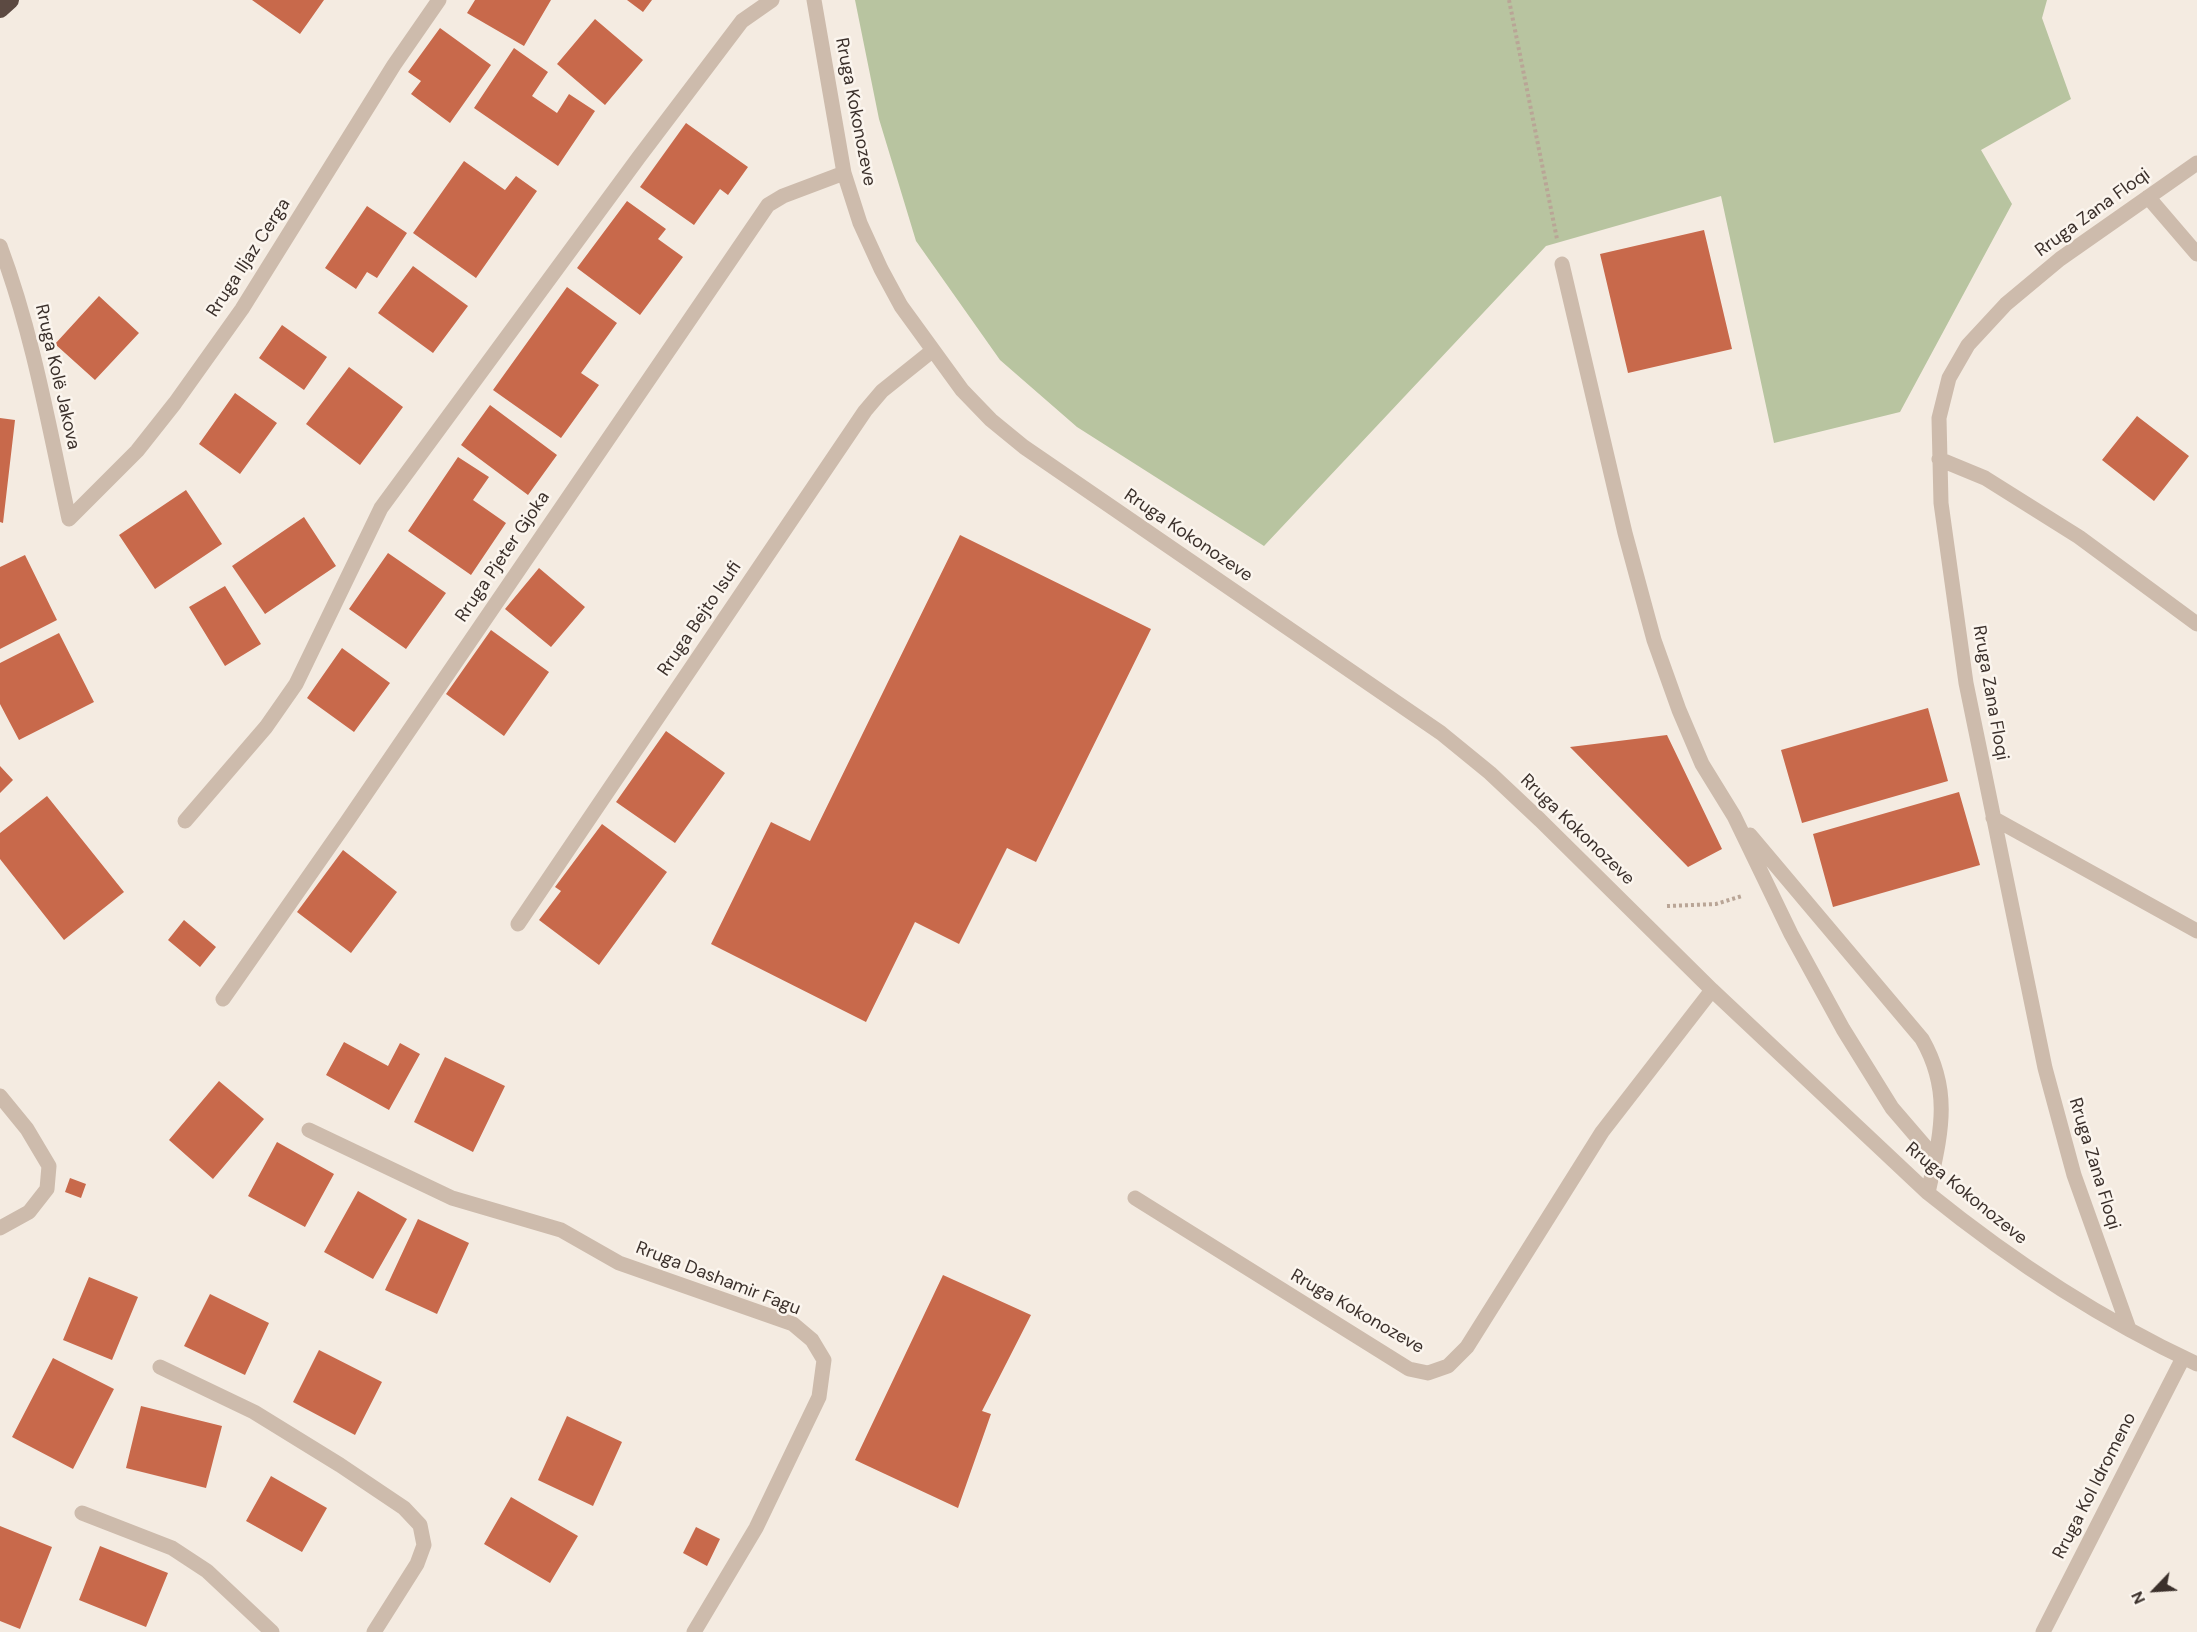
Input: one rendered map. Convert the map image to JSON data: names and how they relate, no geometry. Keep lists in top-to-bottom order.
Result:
{
  "streets": {
    "street": [
      "Rruga Kokonozeve",
      "Rruga Zana Floqi",
      "Rruga Iljaz Cerga",
      "Rruga Kolë Jakova",
      "Rruga Pjeter Gjoka",
      "Rruga Bejto Isufi",
      "Rruga Dashamir Fagu",
      "Rruga Kol Idromeno"
    ]
  },
  "crossings": [
    ["Rruga Kokonozeve", "Rruga Zana Floqi"],
    ["Rruga Kokonozeve", "Rruga Pjeter Gjoka"],
    ["Rruga Kokonozeve", "Rruga Bejto Isufi"],
    ["Rruga Kokonozeve", "Rruga Kol Idromeno"],
    ["Rruga Iljaz Cerga", "Rruga Kolë Jakova"]
  ],
  "north": "bottom left"
}
